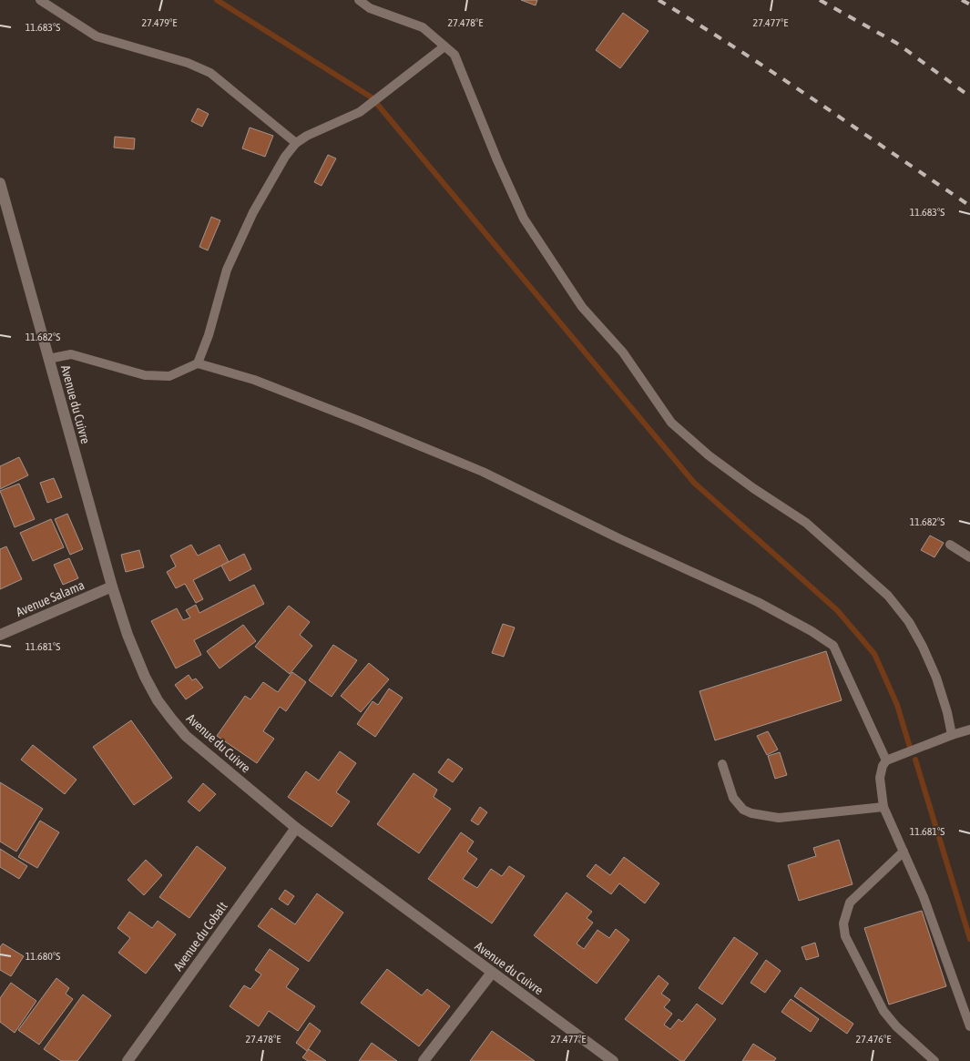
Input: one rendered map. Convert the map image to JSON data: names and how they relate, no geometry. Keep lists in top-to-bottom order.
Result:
{
  "streets": {
    "street": ["Avenue du Cuivre", "Avenue Salama", "Avenue du Cobalt"]
  },
  "crossings": [
    ["Avenue du Cuivre", "Avenue Salama"],
    ["Avenue du Cuivre", "Avenue du Cobalt"]
  ],
  "coordinates": [
    "27.479°E",
    "27.478°E",
    "27.477°E",
    "11.683°S",
    "11.682°S",
    "11.681°S",
    "11.680°S",
    "27.476°E"
  ]
}
